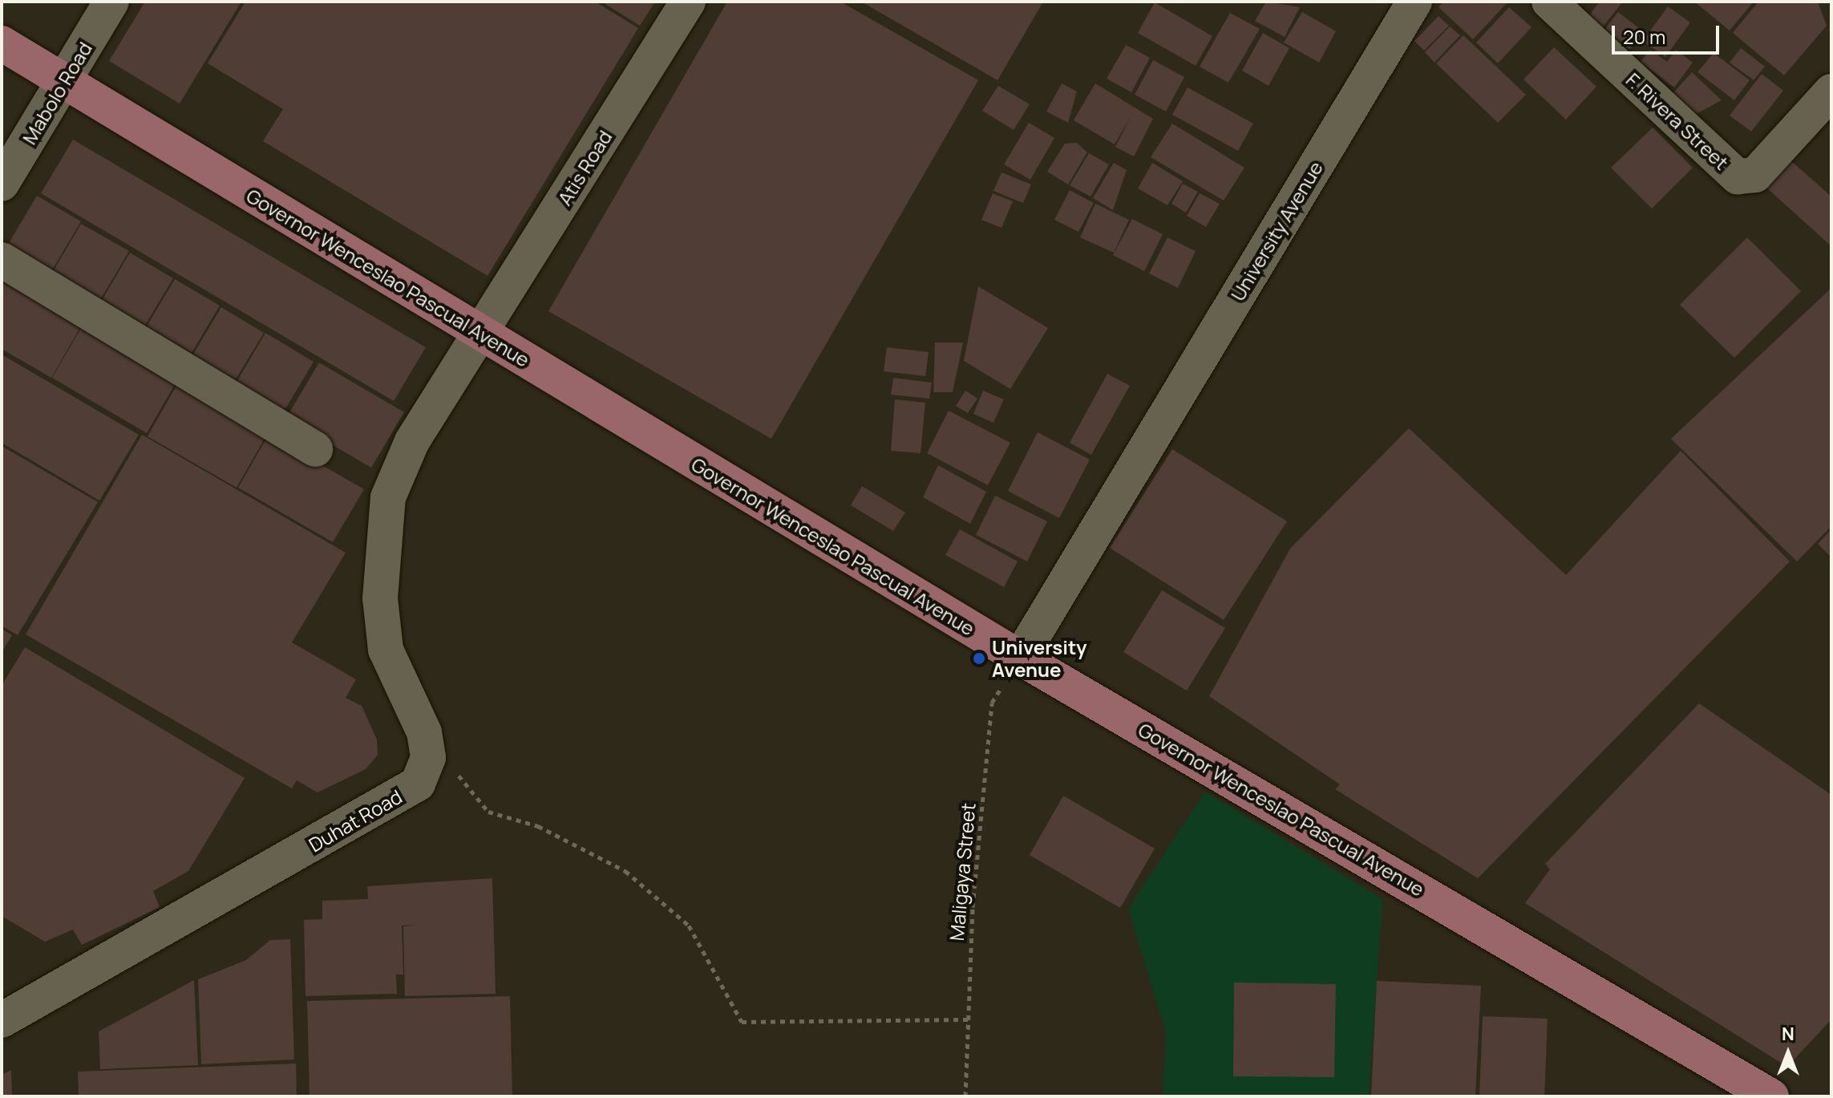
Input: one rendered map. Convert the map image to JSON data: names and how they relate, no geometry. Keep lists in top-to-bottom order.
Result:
{
  "streets": {
    "main road": ["Governor Wenceslao Pascual Avenue"],
    "street": [
      "Mabolo Road",
      "F. Rivera Street",
      "Atis Road",
      "University Avenue",
      "Duhat Road"
    ],
    "path": ["Maligaya Street"]
  },
  "crossings": [
    ["Mabolo Road", "Governor Wenceslao Pascual Avenue"],
    ["Atis Road", "Governor Wenceslao Pascual Avenue"],
    ["Atis Road", "Duhat Road"],
    ["University Avenue", "Governor Wenceslao Pascual Avenue"],
    ["University Avenue", "Maligaya Street"],
    ["Governor Wenceslao Pascual Avenue", "Duhat Road"],
    ["Governor Wenceslao Pascual Avenue", "Maligaya Street"]
  ],
  "places": ["University Avenue"],
  "scale_bar": "20 m",
  "north": "top"
}
